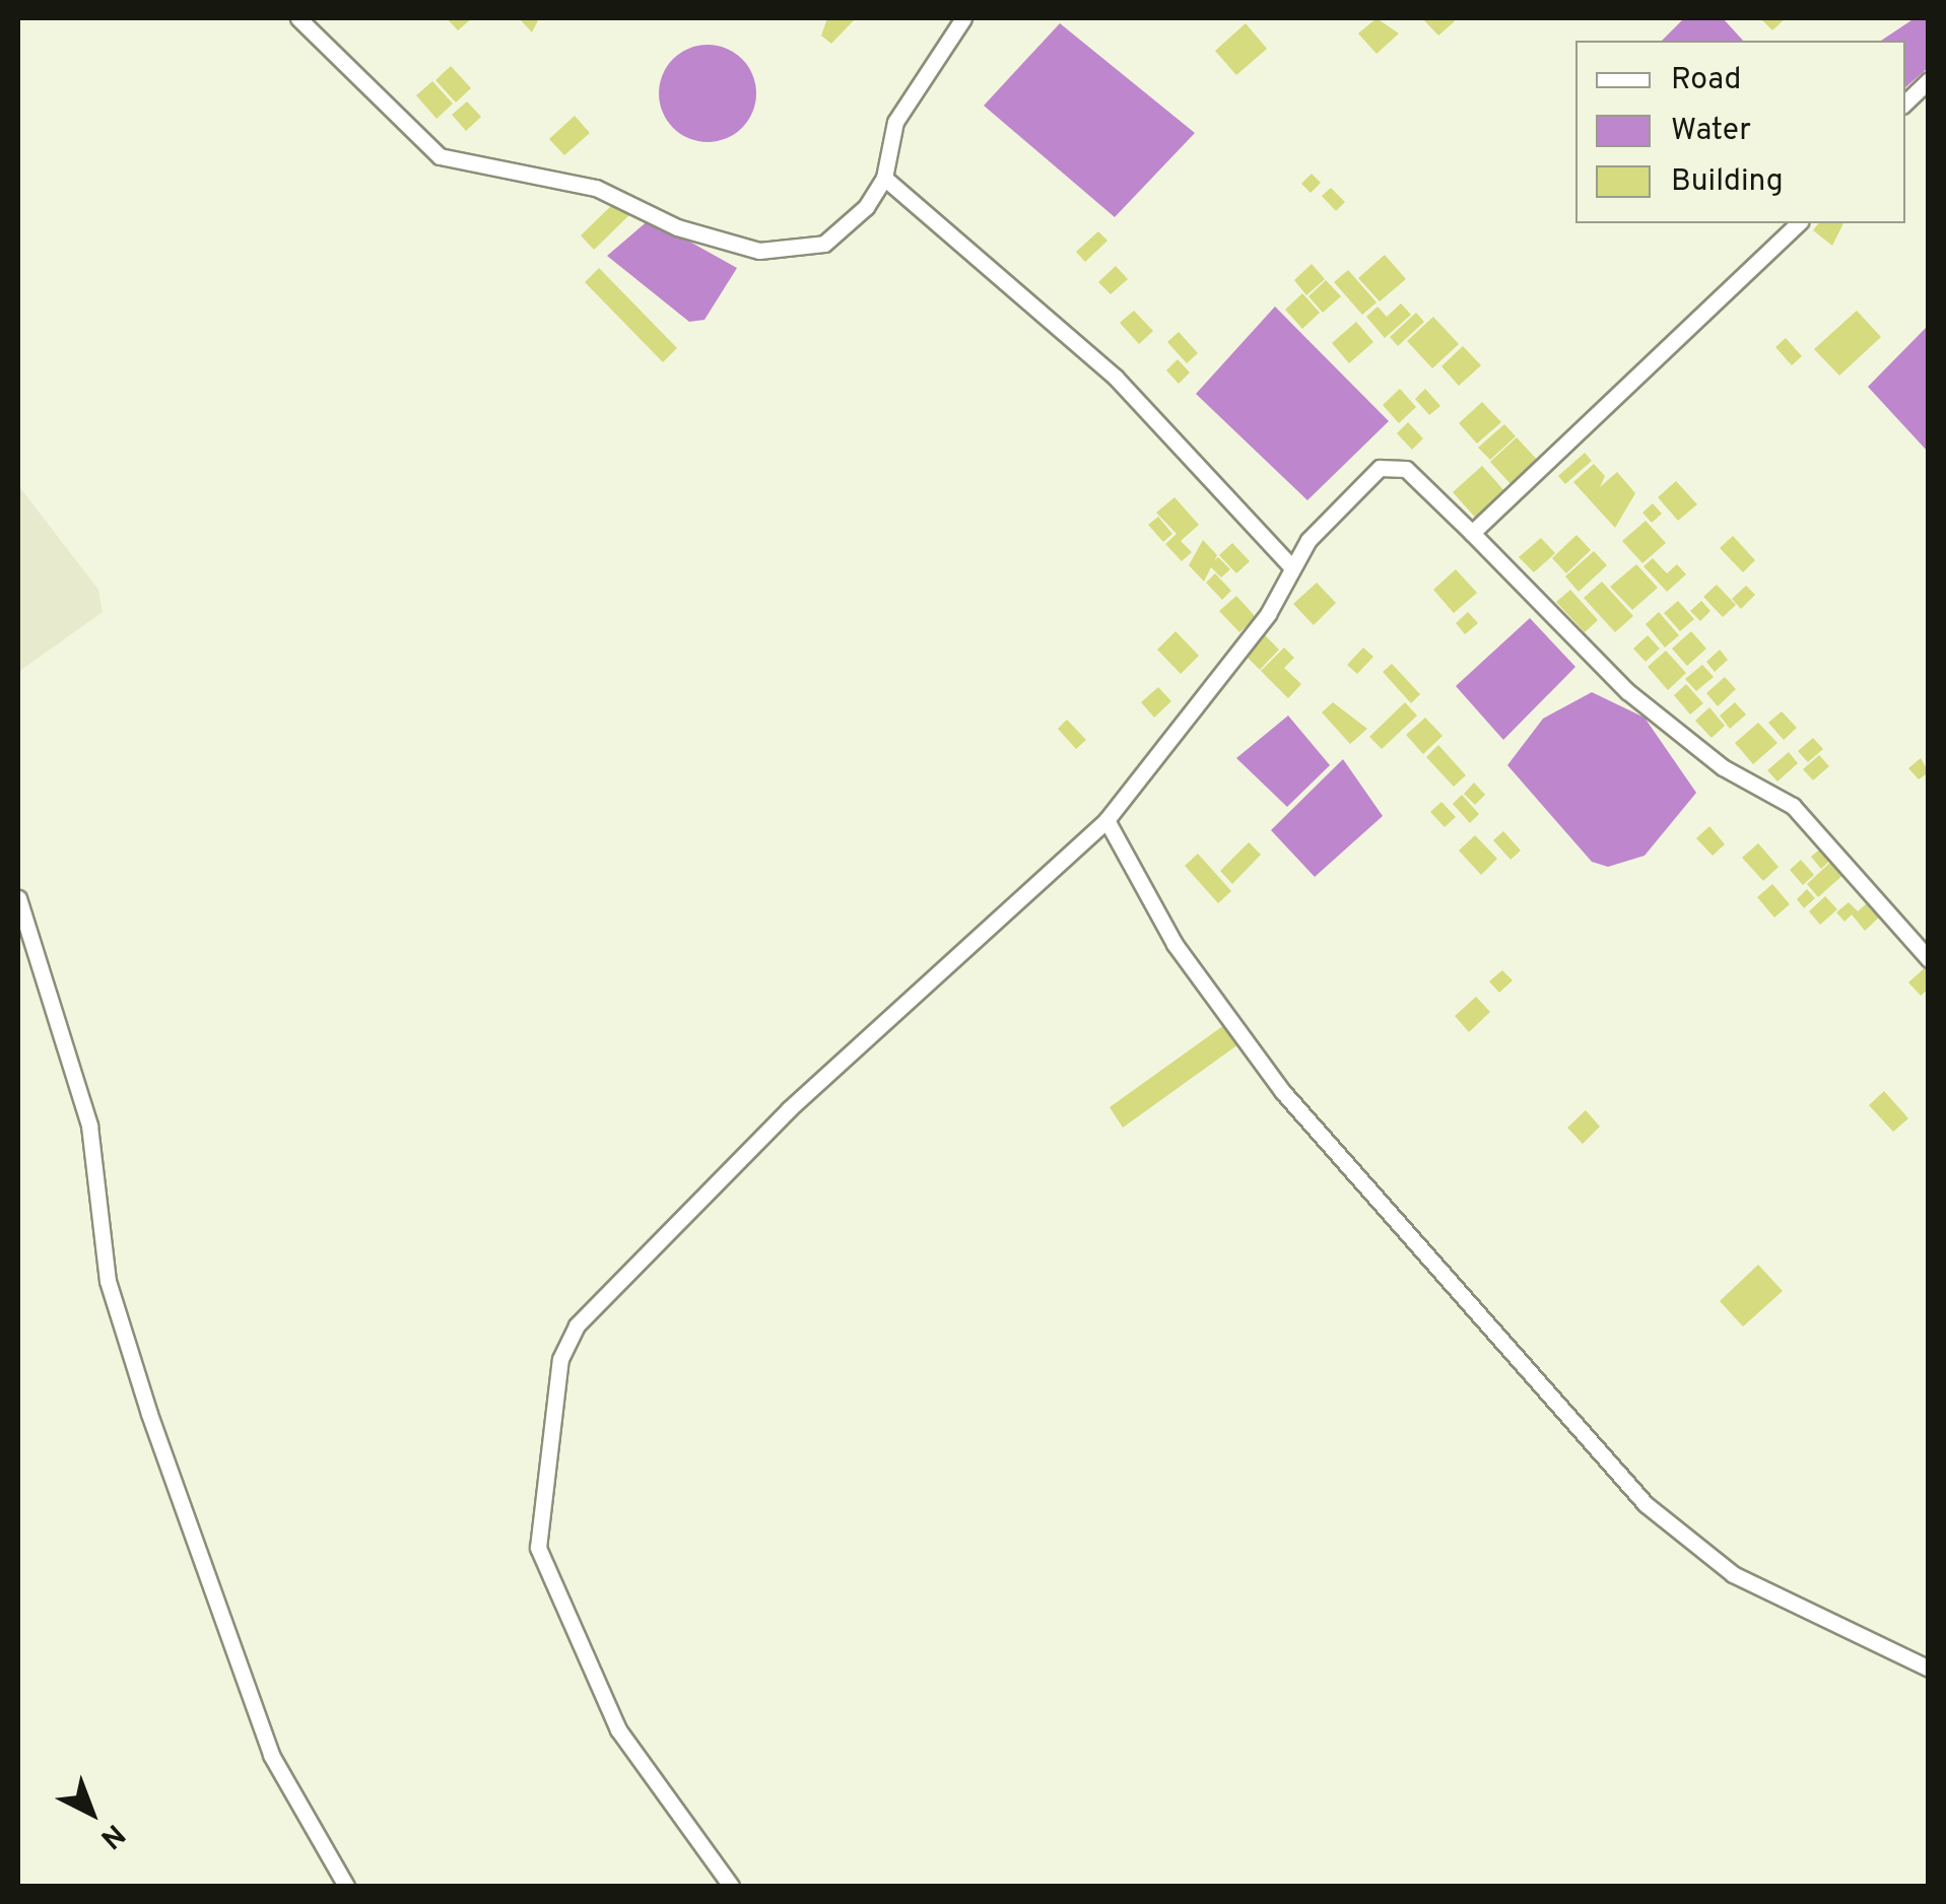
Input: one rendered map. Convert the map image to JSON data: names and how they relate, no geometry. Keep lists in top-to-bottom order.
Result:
{
  "legend": ["Road", "Water", "Building"],
  "north": "bottom right"
}
